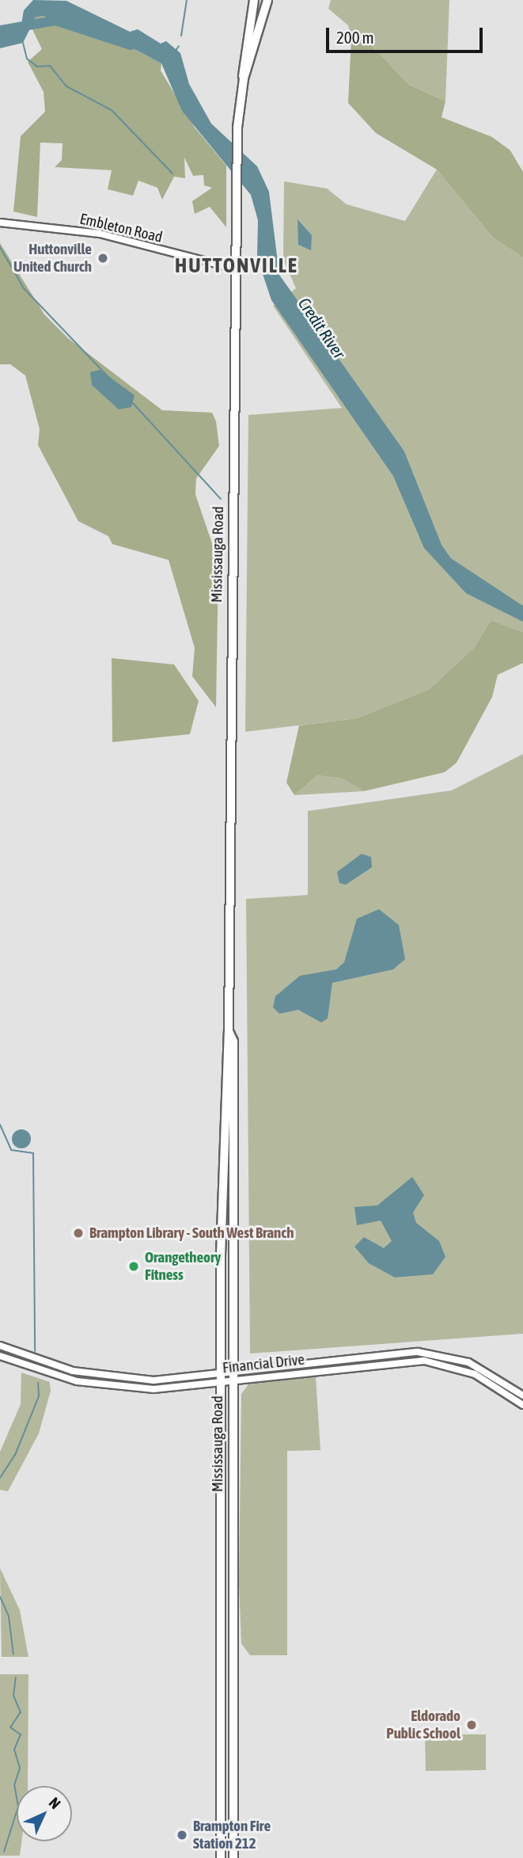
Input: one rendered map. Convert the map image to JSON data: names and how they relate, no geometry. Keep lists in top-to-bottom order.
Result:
{
  "streets": {
    "main road": ["Mississauga Road"],
    "street": ["Embleton Road", "Financial Drive"]
  },
  "crossings": [
    ["Embleton Road", "Mississauga Road"],
    ["Mississauga Road", "Financial Drive"]
  ],
  "districts": ["HUTTONVILLE"],
  "water": ["Credit River"],
  "places": [
    "Huttonville United Church",
    "Brampton Library - South West Branch",
    "Orangetheory Fitness",
    "Eldorado Public School",
    "Brampton Fire Station 212"
  ],
  "scale_bar": "200 m",
  "north": "top right"
}
